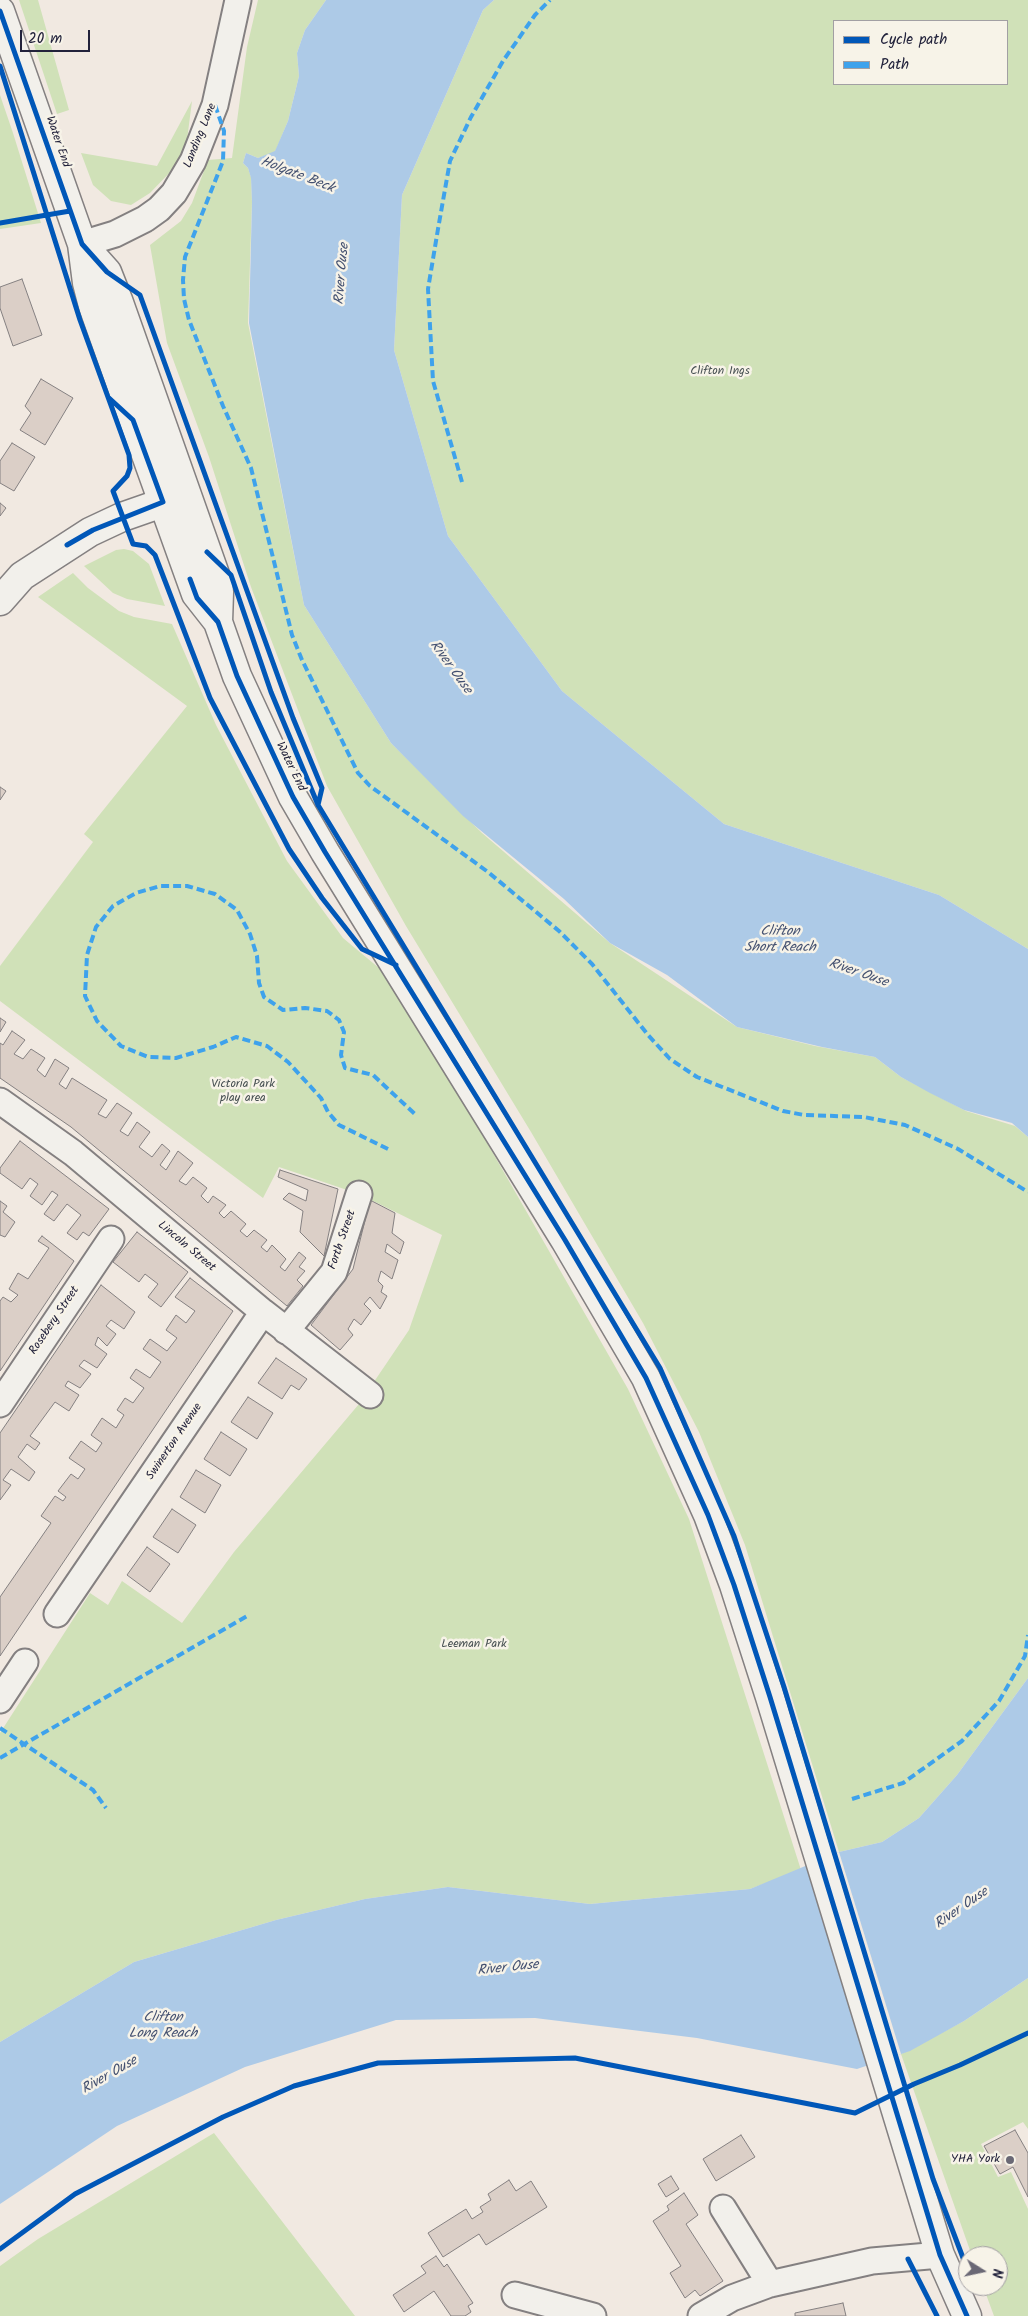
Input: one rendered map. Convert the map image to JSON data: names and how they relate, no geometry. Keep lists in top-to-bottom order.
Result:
{
  "streets": {
    "main road": ["Water End"],
    "street": [
      "Landing Lane",
      "Forth Street",
      "Lincoln Street",
      "Rosebery Street",
      "Swinerton Avenue"
    ]
  },
  "crossings": [
    ["Landing Lane", "Water End"],
    ["Forth Street", "Lincoln Street"],
    ["Lincoln Street", "Swinerton Avenue"]
  ],
  "water": [
    "Holgate Beck",
    "River Ouse",
    "Clifton Short Reach",
    "Clifton Long Reach"
  ],
  "parks": ["Clifton Ings", "Victoria Park play area", "Leeman Park"],
  "places": ["YHA York"],
  "legend": ["Cycle path", "Path"],
  "scale_bar": "20 m",
  "north": "right"
}
